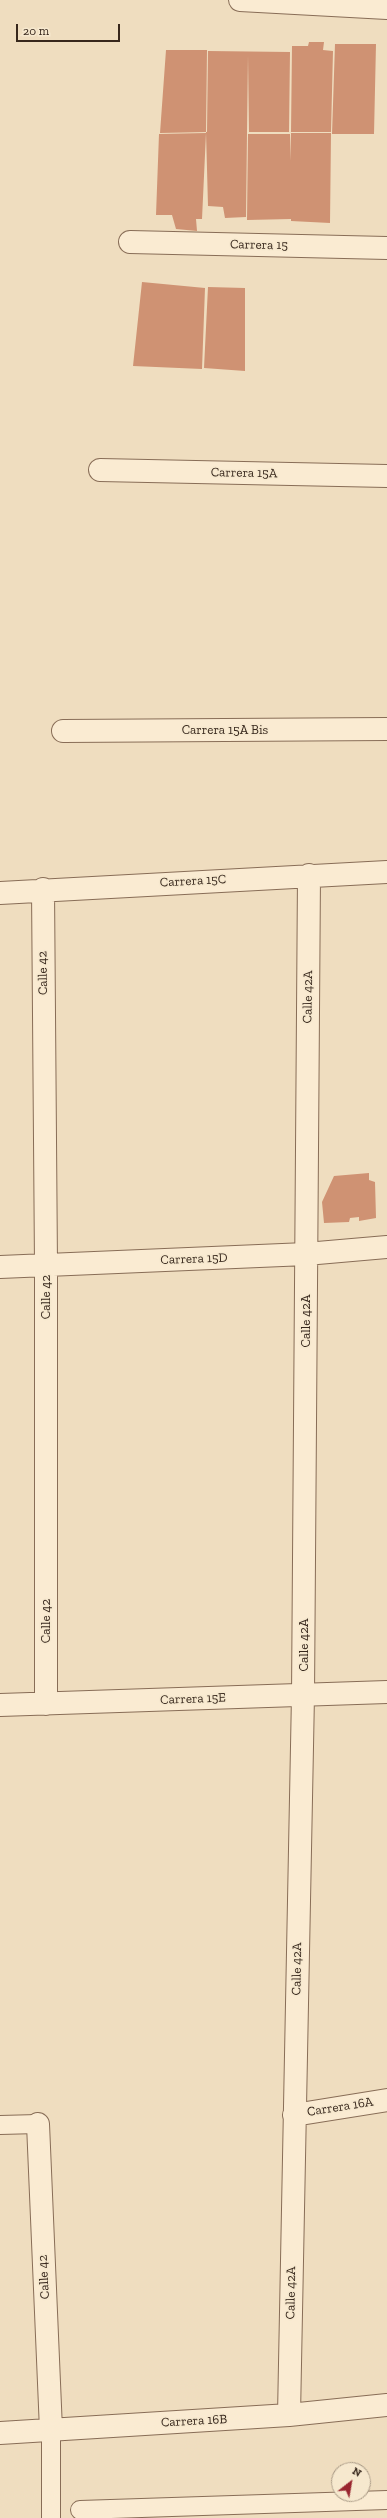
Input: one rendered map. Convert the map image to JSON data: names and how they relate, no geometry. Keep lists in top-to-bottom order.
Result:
{
  "streets": {
    "street": [
      "Carrera 15",
      "Carrera 15A",
      "Carrera 15A Bis",
      "Carrera 15C",
      "Calle 42",
      "Calle 42A",
      "Carrera 15D",
      "Carrera 15E",
      "Carrera 16A",
      "Carrera 16B"
    ]
  },
  "crossings": [
    ["Carrera 15C", "Calle 42"],
    ["Carrera 15C", "Calle 42A"],
    ["Calle 42", "Carrera 15D"],
    ["Calle 42", "Carrera 15E"],
    ["Calle 42", "Carrera 16B"],
    ["Calle 42A", "Carrera 15D"],
    ["Calle 42A", "Carrera 15E"],
    ["Calle 42A", "Carrera 16A"],
    ["Calle 42A", "Carrera 16B"]
  ],
  "scale_bar": "20 m",
  "north": "top right"
}
